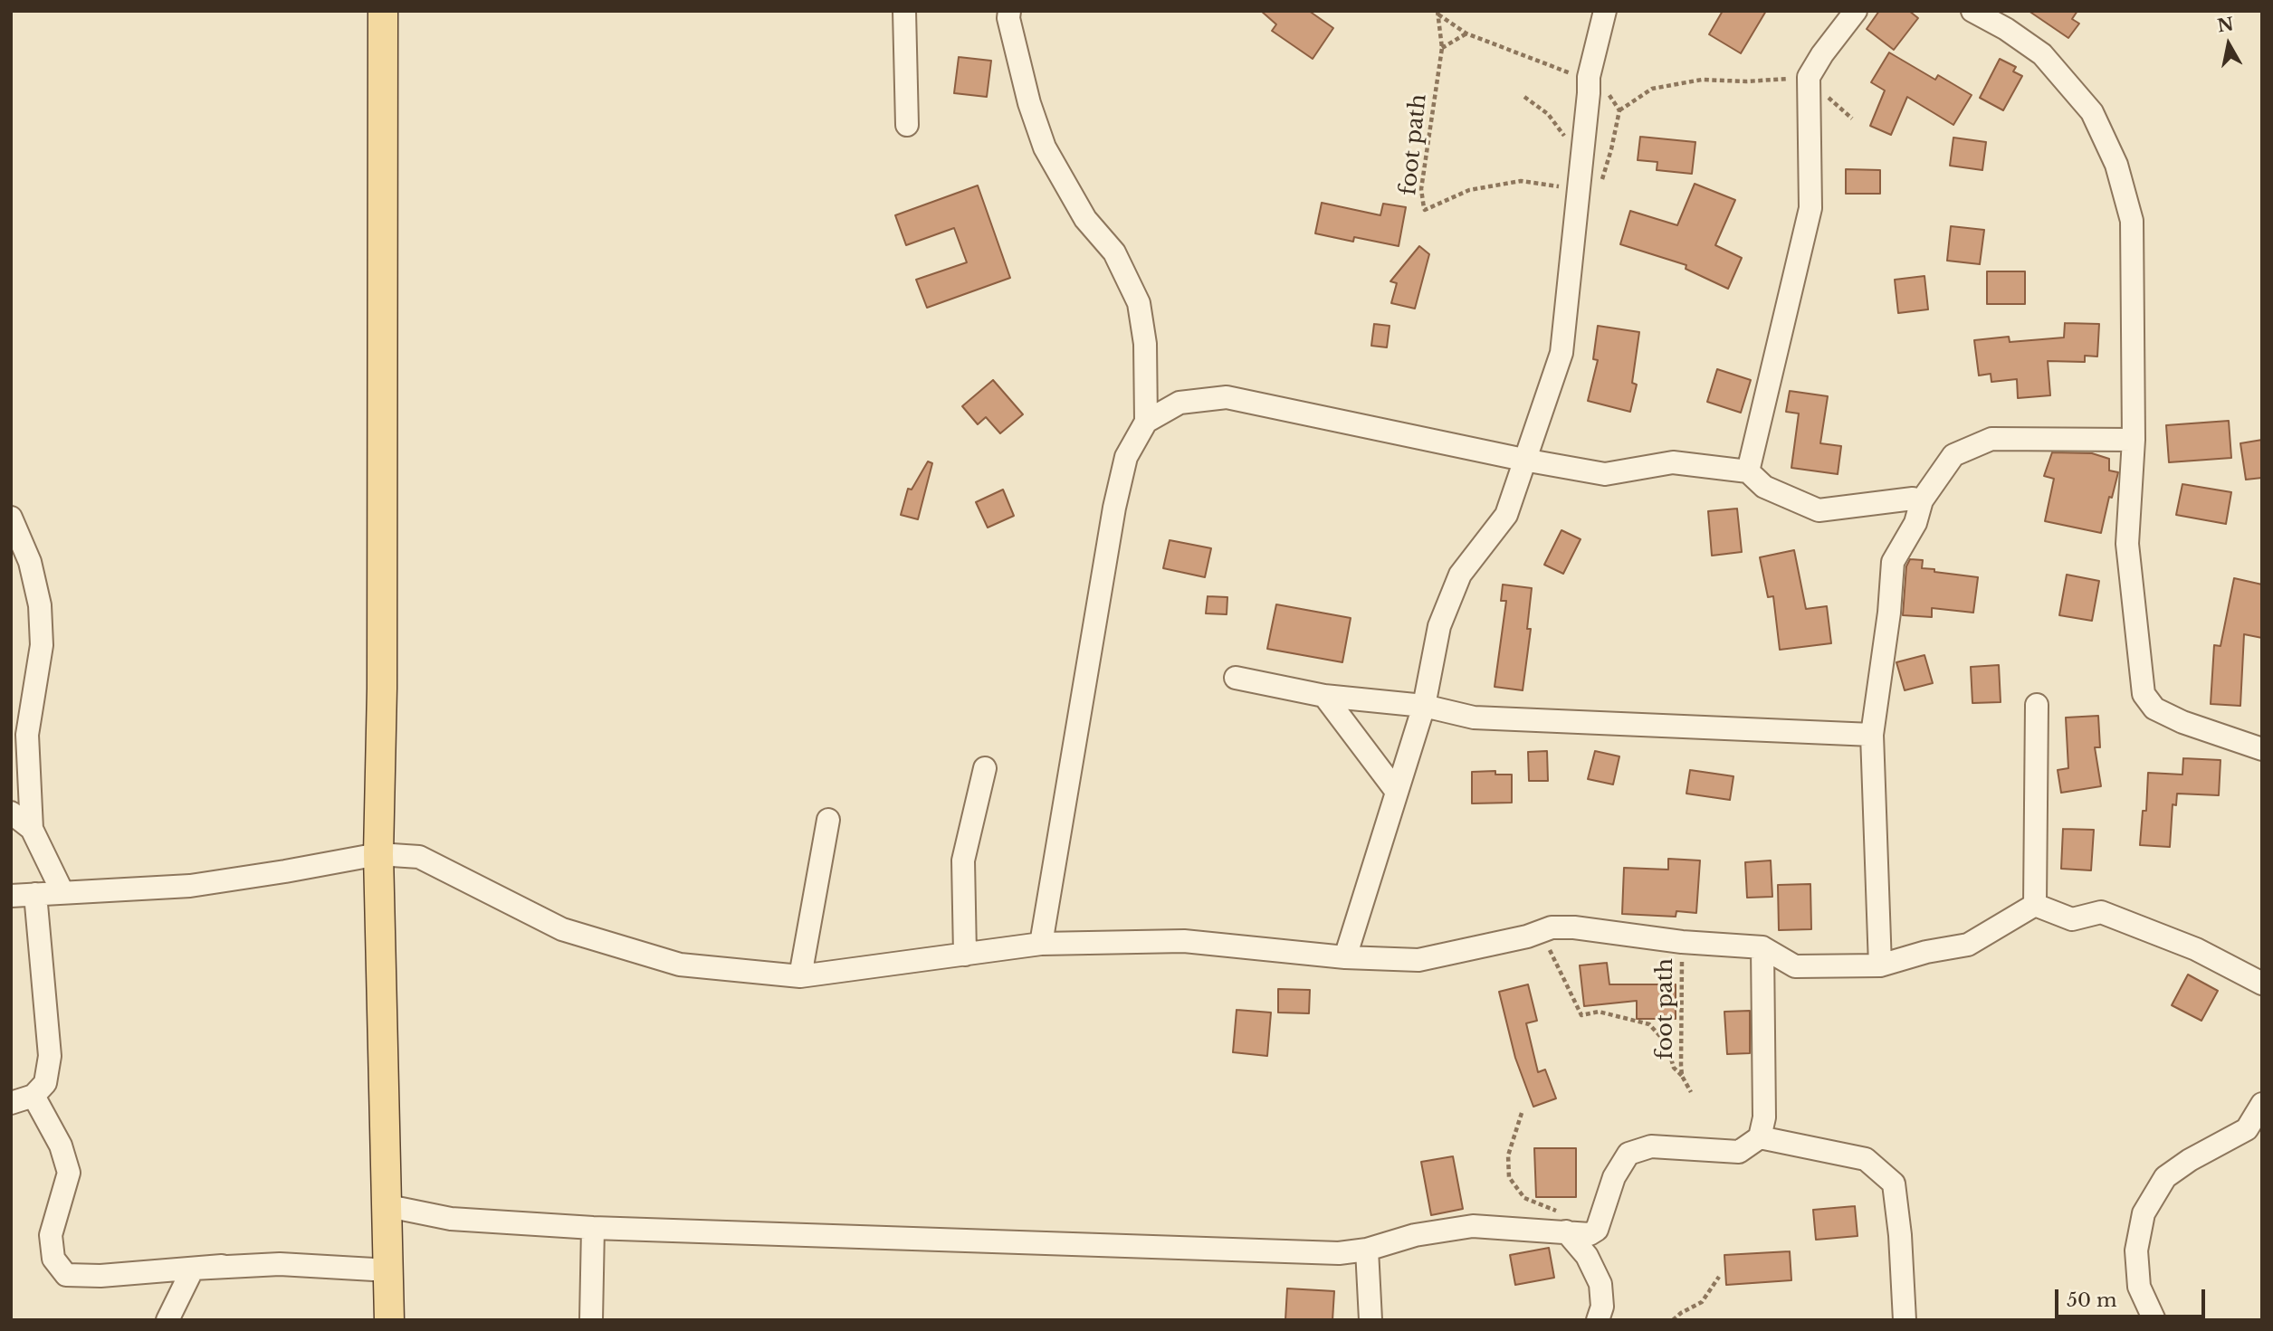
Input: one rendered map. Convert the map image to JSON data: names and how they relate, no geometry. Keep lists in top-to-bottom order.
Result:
{
  "streets": {
    "path": ["foot path"]
  },
  "scale_bar": "50 m",
  "north": "top"
}
